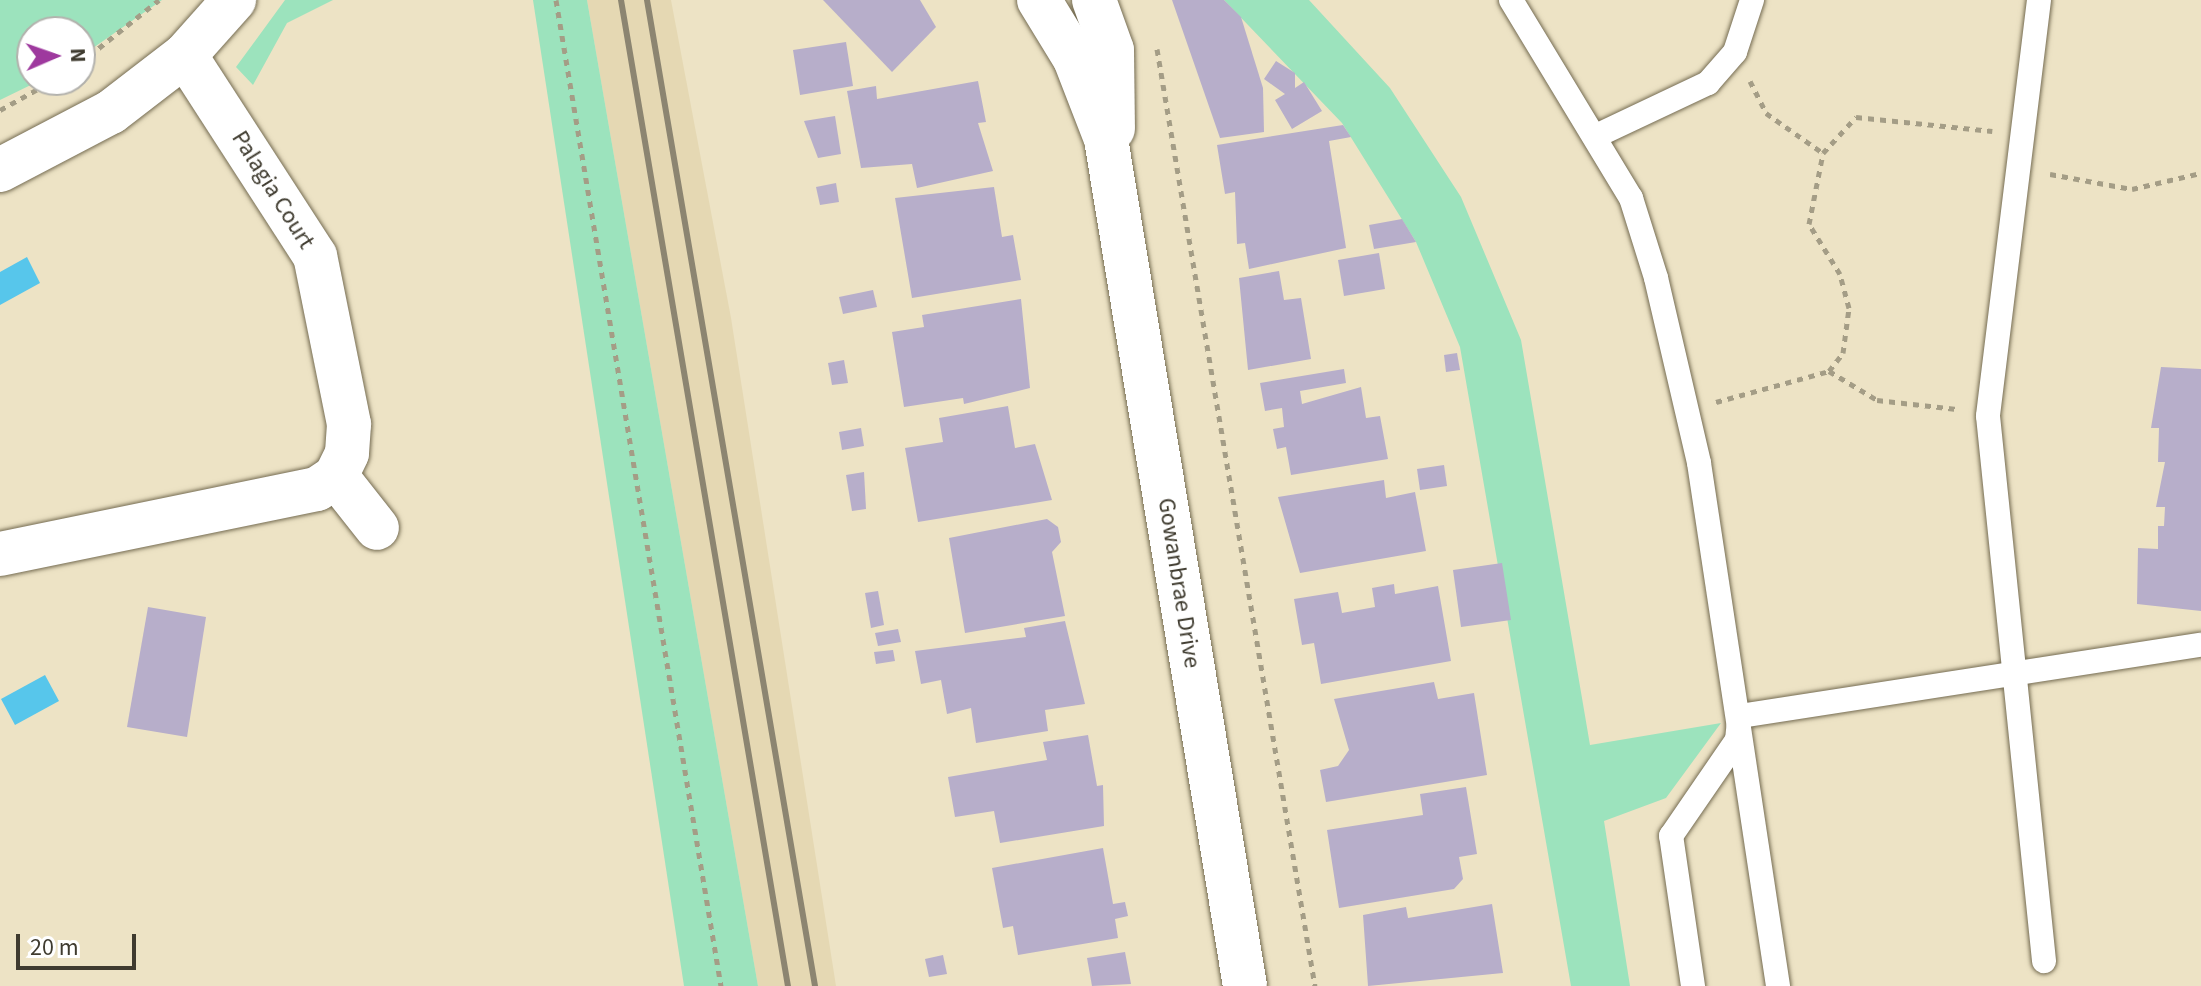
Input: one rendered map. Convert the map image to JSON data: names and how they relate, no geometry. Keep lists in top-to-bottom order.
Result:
{
  "streets": {
    "street": ["Palagia Court", "Gowanbrae Drive"]
  },
  "scale_bar": "20 m",
  "north": "right"
}
